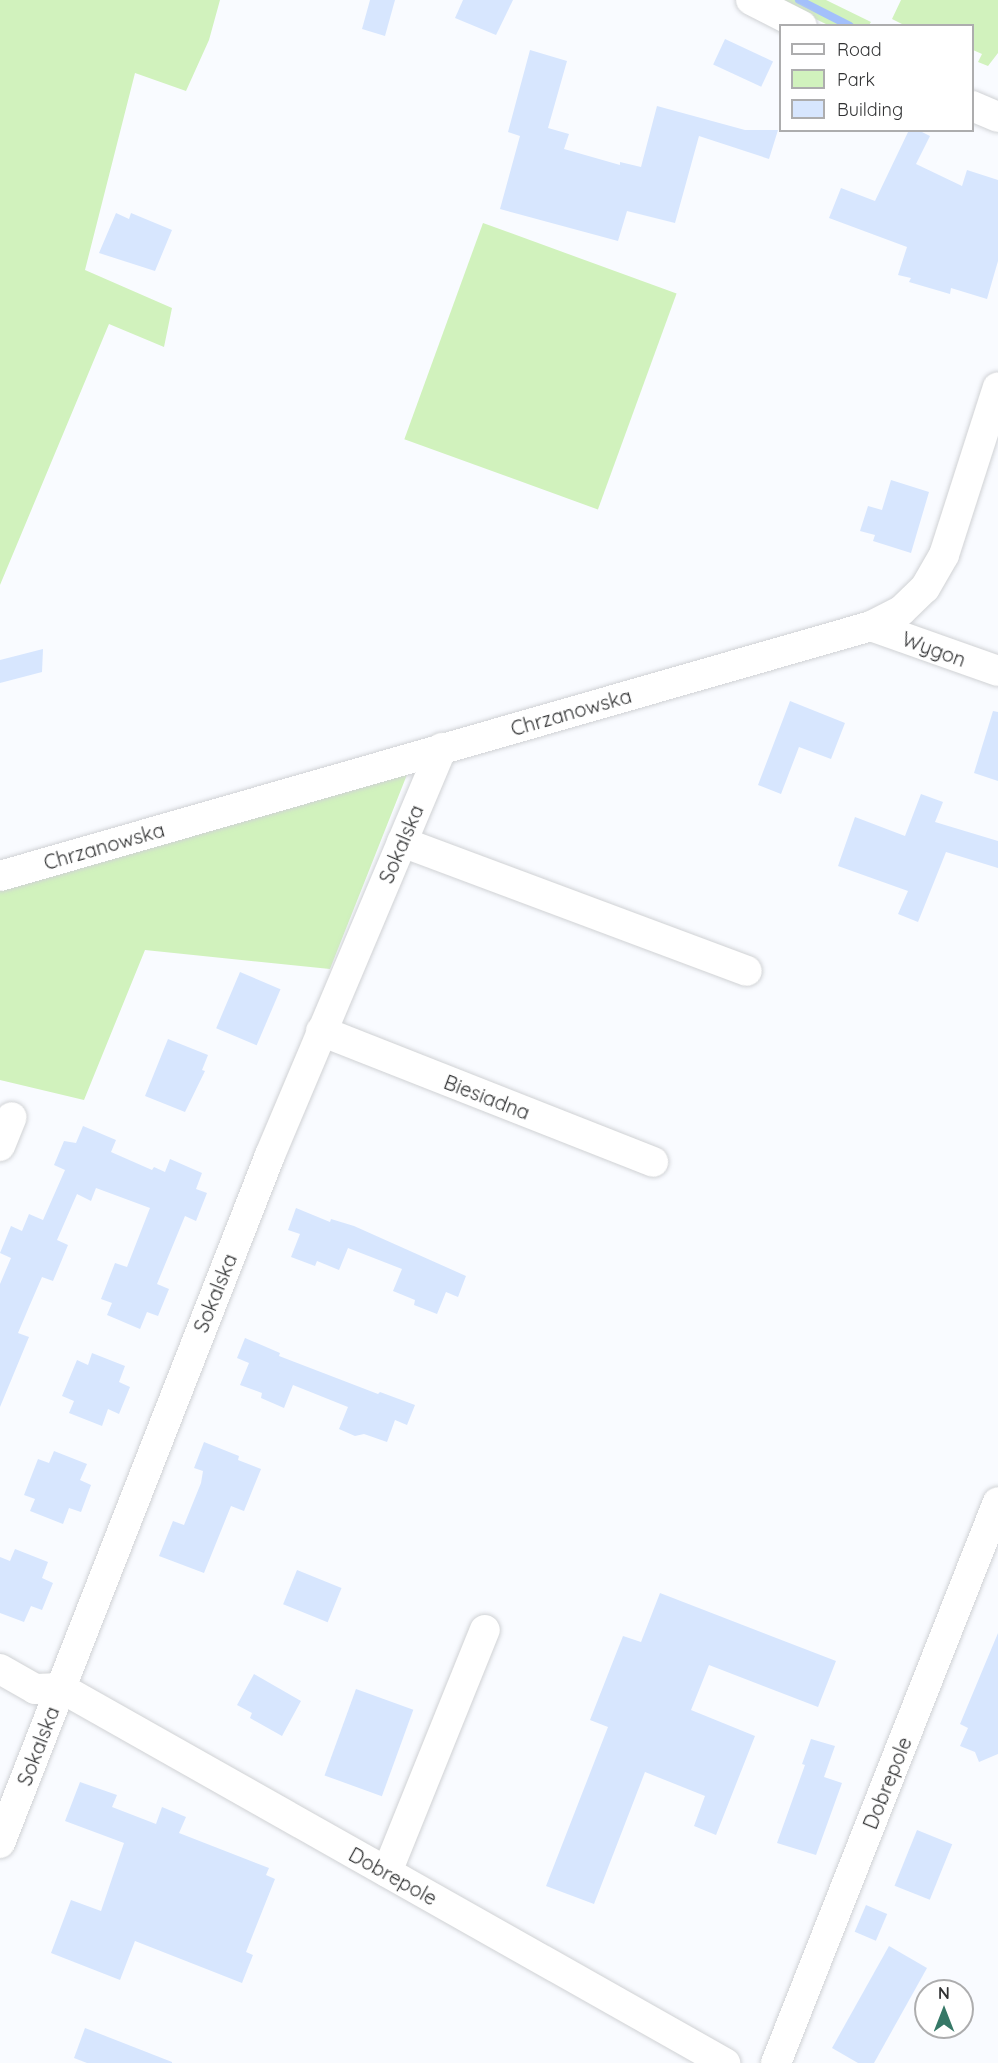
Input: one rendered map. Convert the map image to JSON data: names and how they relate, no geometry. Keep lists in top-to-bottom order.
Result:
{
  "streets": {
    "street": [
      "Wygon",
      "Chrzanowska",
      "Sokalska",
      "Biesiadna",
      "Dobrepole"
    ]
  },
  "crossings": [
    ["Wygon", "Chrzanowska"],
    ["Chrzanowska", "Sokalska"],
    ["Sokalska", "Biesiadna"],
    ["Sokalska", "Dobrepole"]
  ],
  "legend": ["Road", "Park", "Building"],
  "north": "top"
}
